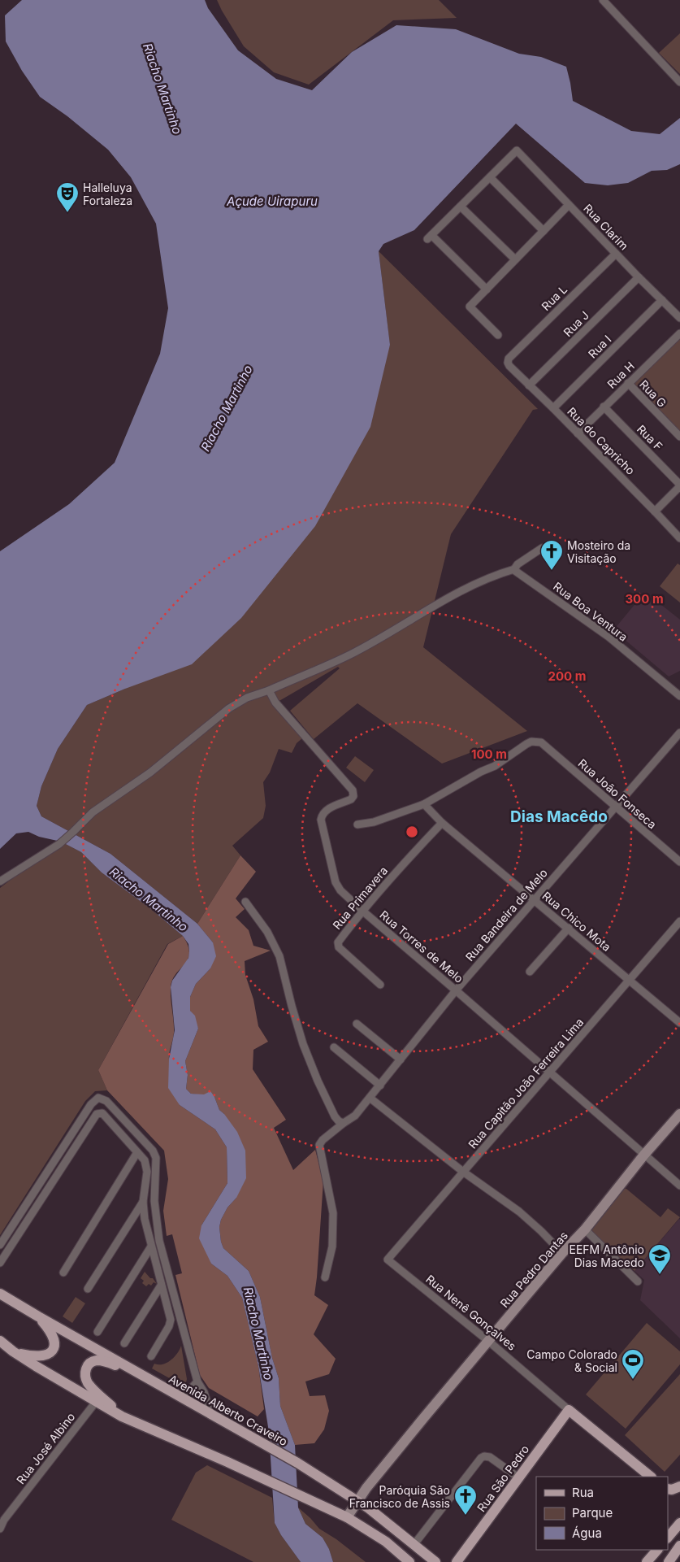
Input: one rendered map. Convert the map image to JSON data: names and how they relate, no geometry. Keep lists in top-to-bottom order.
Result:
{
  "streets": {
    "main road": [
      "Rua Pedro Dantas",
      "Rua Nenê Gonçalves",
      "Avenida Alberto Craveiro",
      "Rua São Pedro"
    ],
    "street": [
      "Rua Clarim",
      "Rua L",
      "Rua J",
      "Rua I",
      "Rua H",
      "Rua G",
      "Rua F",
      "Rua do Capricho",
      "Rua Boa Ventura",
      "Rua João Fonseca",
      "Rua Primavera",
      "Rua Bandeira de Melo",
      "Rua Chico Mota",
      "Rua Torres de Melo",
      "Rua Capitão João Ferreira Lima",
      "Rua José Albino"
    ]
  },
  "crossings": [
    ["Rua Clarim", "Rua L"],
    ["Rua Clarim", "Rua J"],
    ["Rua Clarim", "Rua I"],
    ["Rua L", "Rua do Capricho"],
    ["Rua J", "Rua do Capricho"],
    ["Rua I", "Rua do Capricho"],
    ["Rua H", "Rua G"],
    ["Rua H", "Rua F"],
    ["Rua H", "Rua do Capricho"],
    ["Rua João Fonseca", "Rua Bandeira de Melo"],
    ["Rua João Fonseca", "Rua Chico Mota"],
    ["Rua Primavera", "Rua Chico Mota"],
    ["Rua Primavera", "Rua Torres de Melo"],
    ["Rua Bandeira de Melo", "Rua Chico Mota"],
    ["Rua Bandeira de Melo", "Rua Torres de Melo"],
    ["Rua Chico Mota", "Rua Capitão João Ferreira Lima"],
    ["Rua Torres de Melo", "Rua Capitão João Ferreira Lima"],
    ["Rua Torres de Melo", "Rua Pedro Dantas"],
    ["Rua Capitão João Ferreira Lima", "Rua Nenê Gonçalves"],
    ["Rua Pedro Dantas", "Rua Nenê Gonçalves"],
    ["Rua Pedro Dantas", "Avenida Alberto Craveiro"],
    ["Rua Nenê Gonçalves", "Rua São Pedro"]
  ],
  "districts": ["Dias Macêdo"],
  "water": ["Riacho Martinho", "Açude Uirapuru"],
  "places": {
    "theatre": ["Halleluya Fortaleza"],
    "church": ["Mosteiro da Visitação", "Paróquia São Francisco de Assis"],
    "school or university": ["EEFM Antônio Dias Macedo"],
    "sports": ["Campo Colorado & Social"]
  },
  "legend": ["Rua", "Parque", "Água"],
  "rings": ["300 m", "200 m", "100 m"]
}
